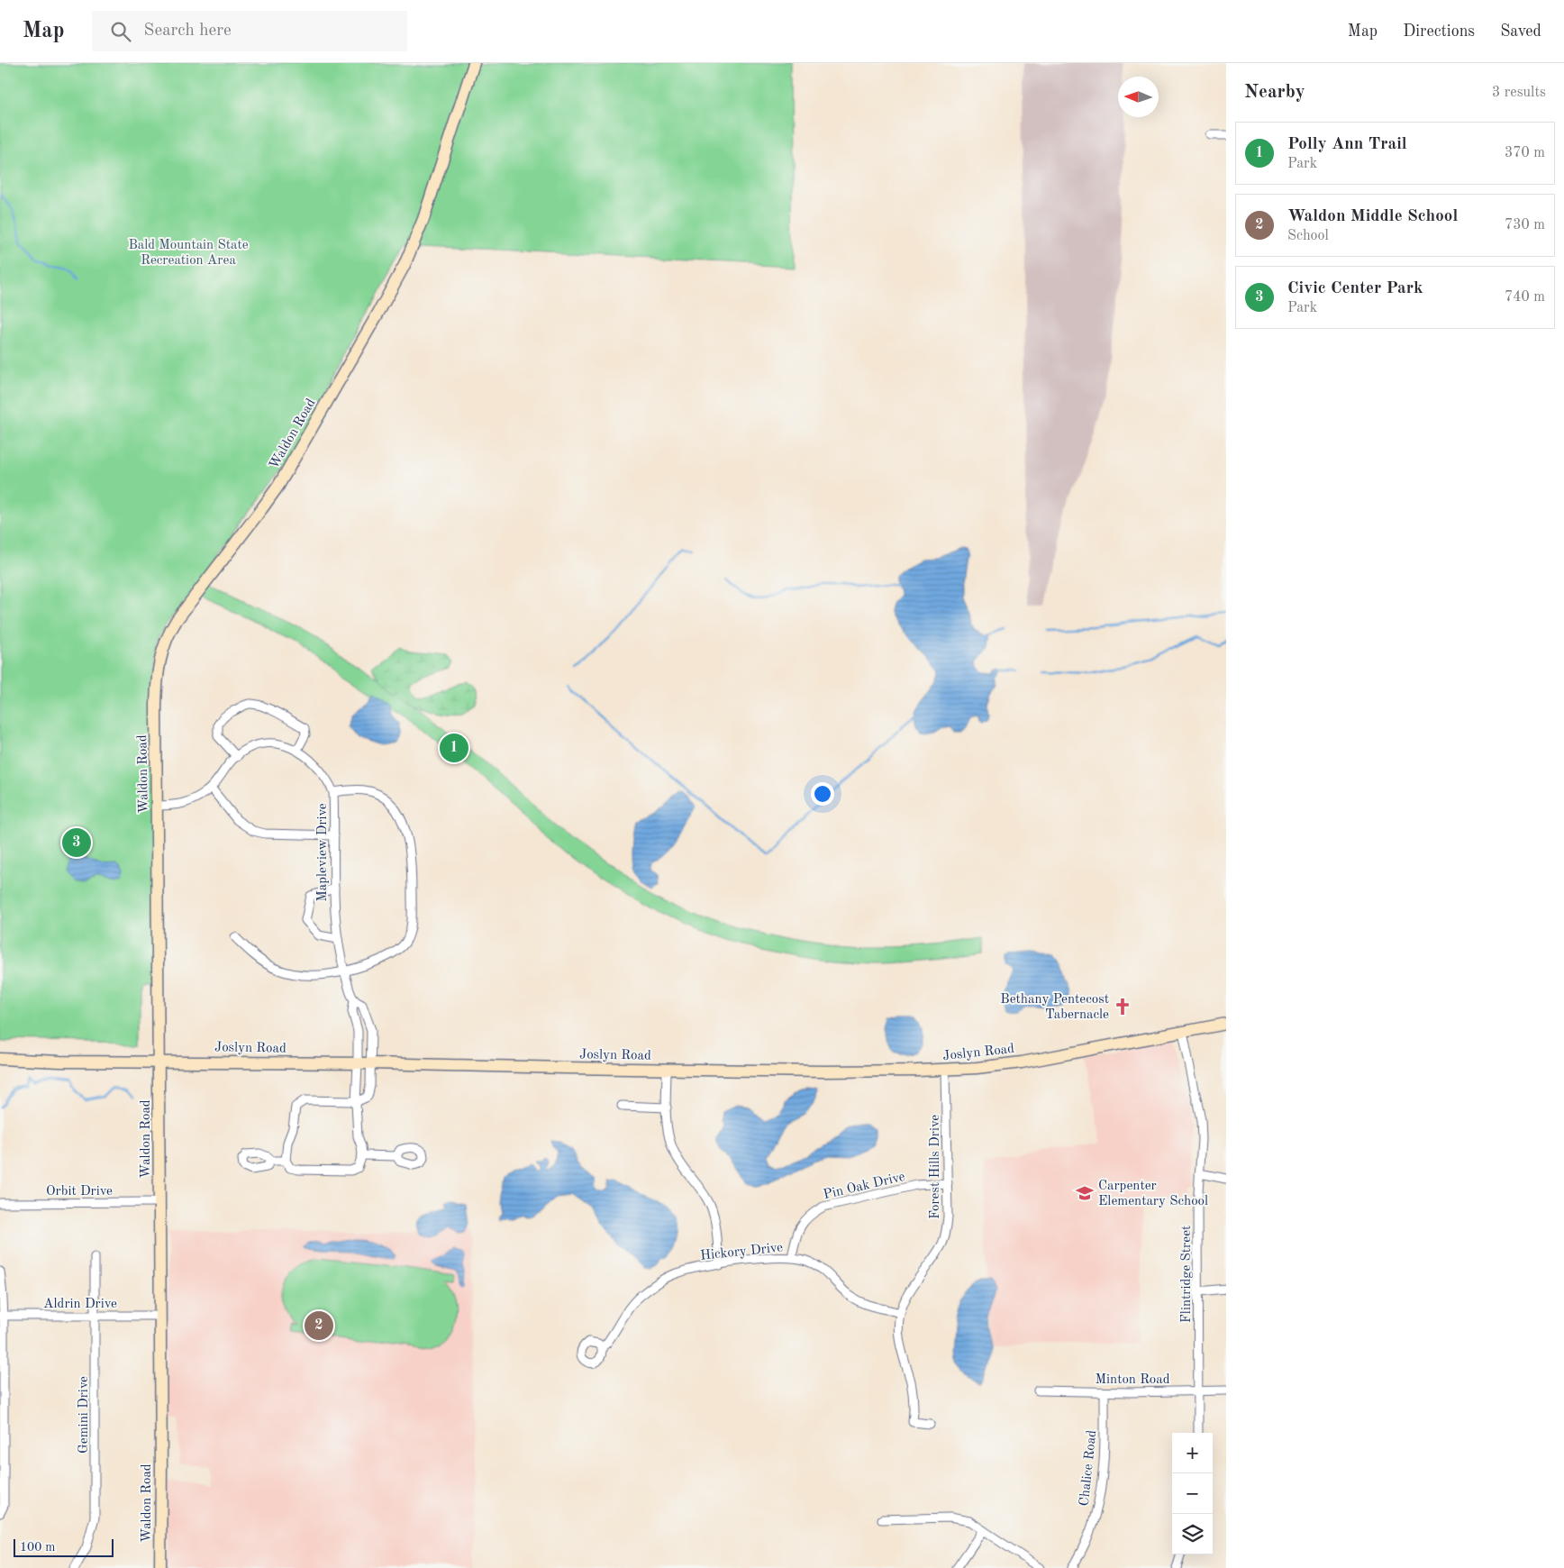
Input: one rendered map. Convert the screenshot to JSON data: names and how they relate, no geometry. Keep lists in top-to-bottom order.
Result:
{
  "streets": {
    "street": [
      "Waldon Road",
      "Mapleview Drive",
      "Joslyn Road",
      "Forest Hills Drive",
      "Pin Oak Drive",
      "Orbit Drive",
      "Hickory Drive",
      "Flintridge Street",
      "Aldrin Drive",
      "Minton Road",
      "Gemini Drive",
      "Chalice Road"
    ]
  },
  "crossings": [
    ["Waldon Road", "Mapleview Drive"],
    ["Waldon Road", "Joslyn Road"],
    ["Waldon Road", "Orbit Drive"],
    ["Waldon Road", "Aldrin Drive"],
    ["Mapleview Drive", "Joslyn Road"],
    ["Joslyn Road", "Forest Hills Drive"],
    ["Joslyn Road", "Flintridge Street"],
    ["Forest Hills Drive", "Pin Oak Drive"],
    ["Forest Hills Drive", "Hickory Drive"],
    ["Pin Oak Drive", "Hickory Drive"],
    ["Flintridge Street", "Minton Road"],
    ["Aldrin Drive", "Gemini Drive"],
    ["Minton Road", "Chalice Road"]
  ],
  "parks": ["Bald Mountain State Recreation Area"],
  "places": {
    "church": ["Bethany Pentecost Tabernacle"],
    "school or university": ["Carpenter Elementary School"]
  },
  "scale_bar": "100 m",
  "north": "left",
  "page": {
    "header": "Map",
    "search": "Search here",
    "nav": ["Map", "Directions", "Saved"],
    "heading": ["Nearby", "3 results"],
    "list": [
      {
        "mark": "1",
        "name": "Polly Ann Trail",
        "note": "Park",
        "value": "370 m"
      },
      {
        "mark": "2",
        "name": "Waldon Middle School",
        "note": "School",
        "value": "730 m"
      },
      {
        "mark": "3",
        "name": "Civic Center Park",
        "note": "Park",
        "value": "740 m"
      }
    ],
    "pins": ["1", "3", "2"],
    "map_buttons": ["+", "−"],
    "scale": "100 m"
  }
}
